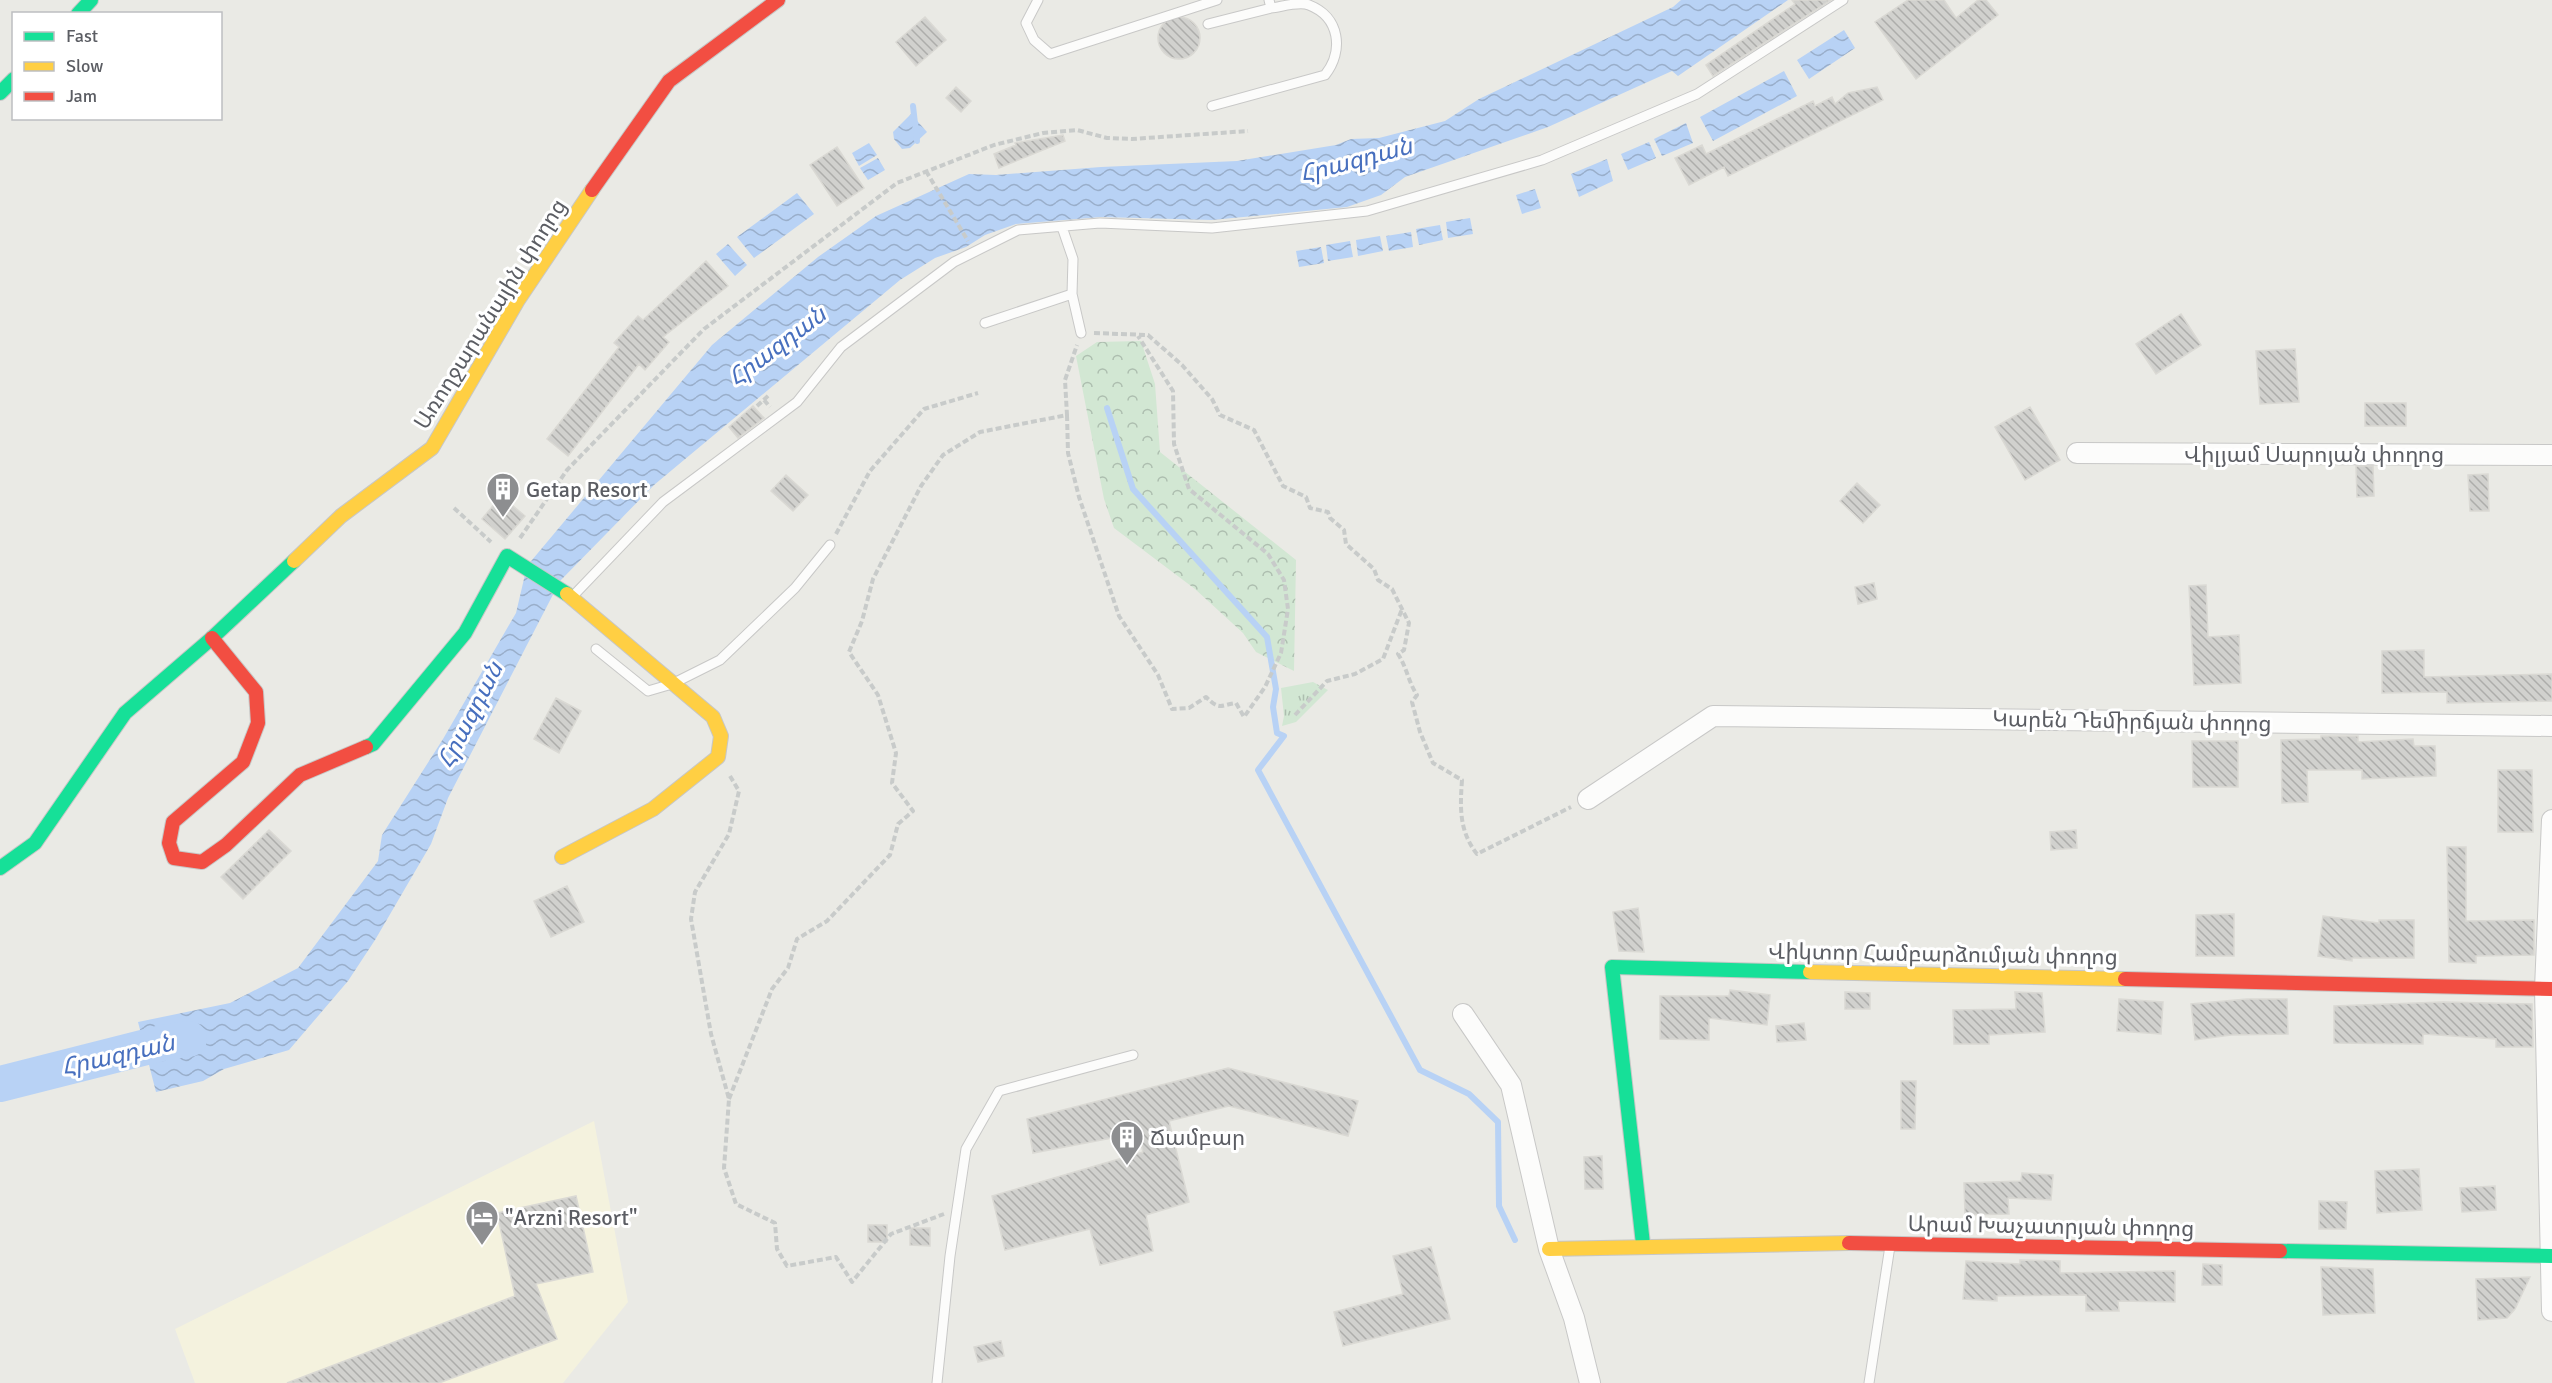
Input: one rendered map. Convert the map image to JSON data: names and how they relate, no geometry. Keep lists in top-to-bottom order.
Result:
{
  "streets": {
    "street": [
      "Առողջարանային փողոց",
      "Վիլյամ Սարոյան փողոց",
      "Կարեն Դեմիրճյան փողոց",
      "Վիկտոր Համբարձումյան փողոց",
      "Արամ Խաչատրյան փողոց"
    ]
  },
  "crossings": [
    ["Վիկտոր Համբարձումյան փողոց", "Արամ Խաչատրյան փողոց"]
  ],
  "water": ["Հրազդան"],
  "places": {
    "building": ["Getap Resort", "Ճամբար"],
    "hotel": ["\"Arzni Resort\""]
  },
  "legend": ["Fast", "Slow", "Jam"]
}
